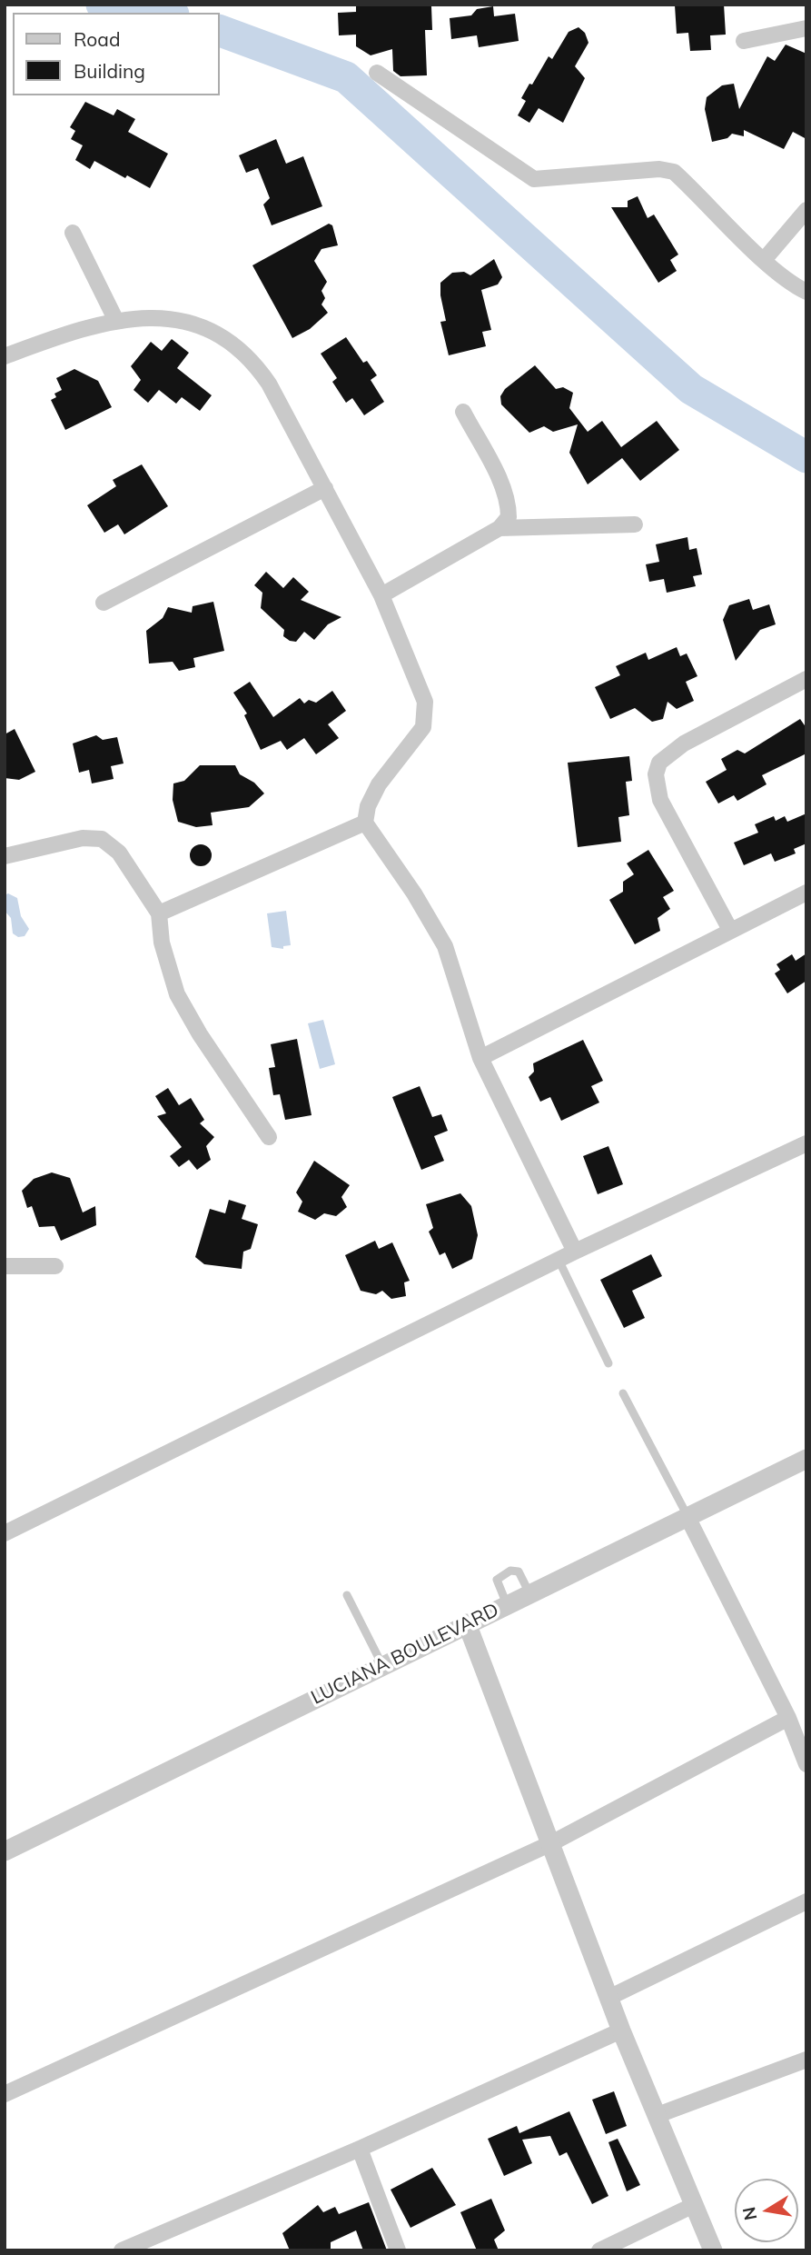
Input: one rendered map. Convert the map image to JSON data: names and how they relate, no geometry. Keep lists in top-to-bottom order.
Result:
{
  "streets": {
    "street": ["LUCIANA BOULEVARD"]
  },
  "legend": ["Road", "Building"],
  "north": "left"
}
